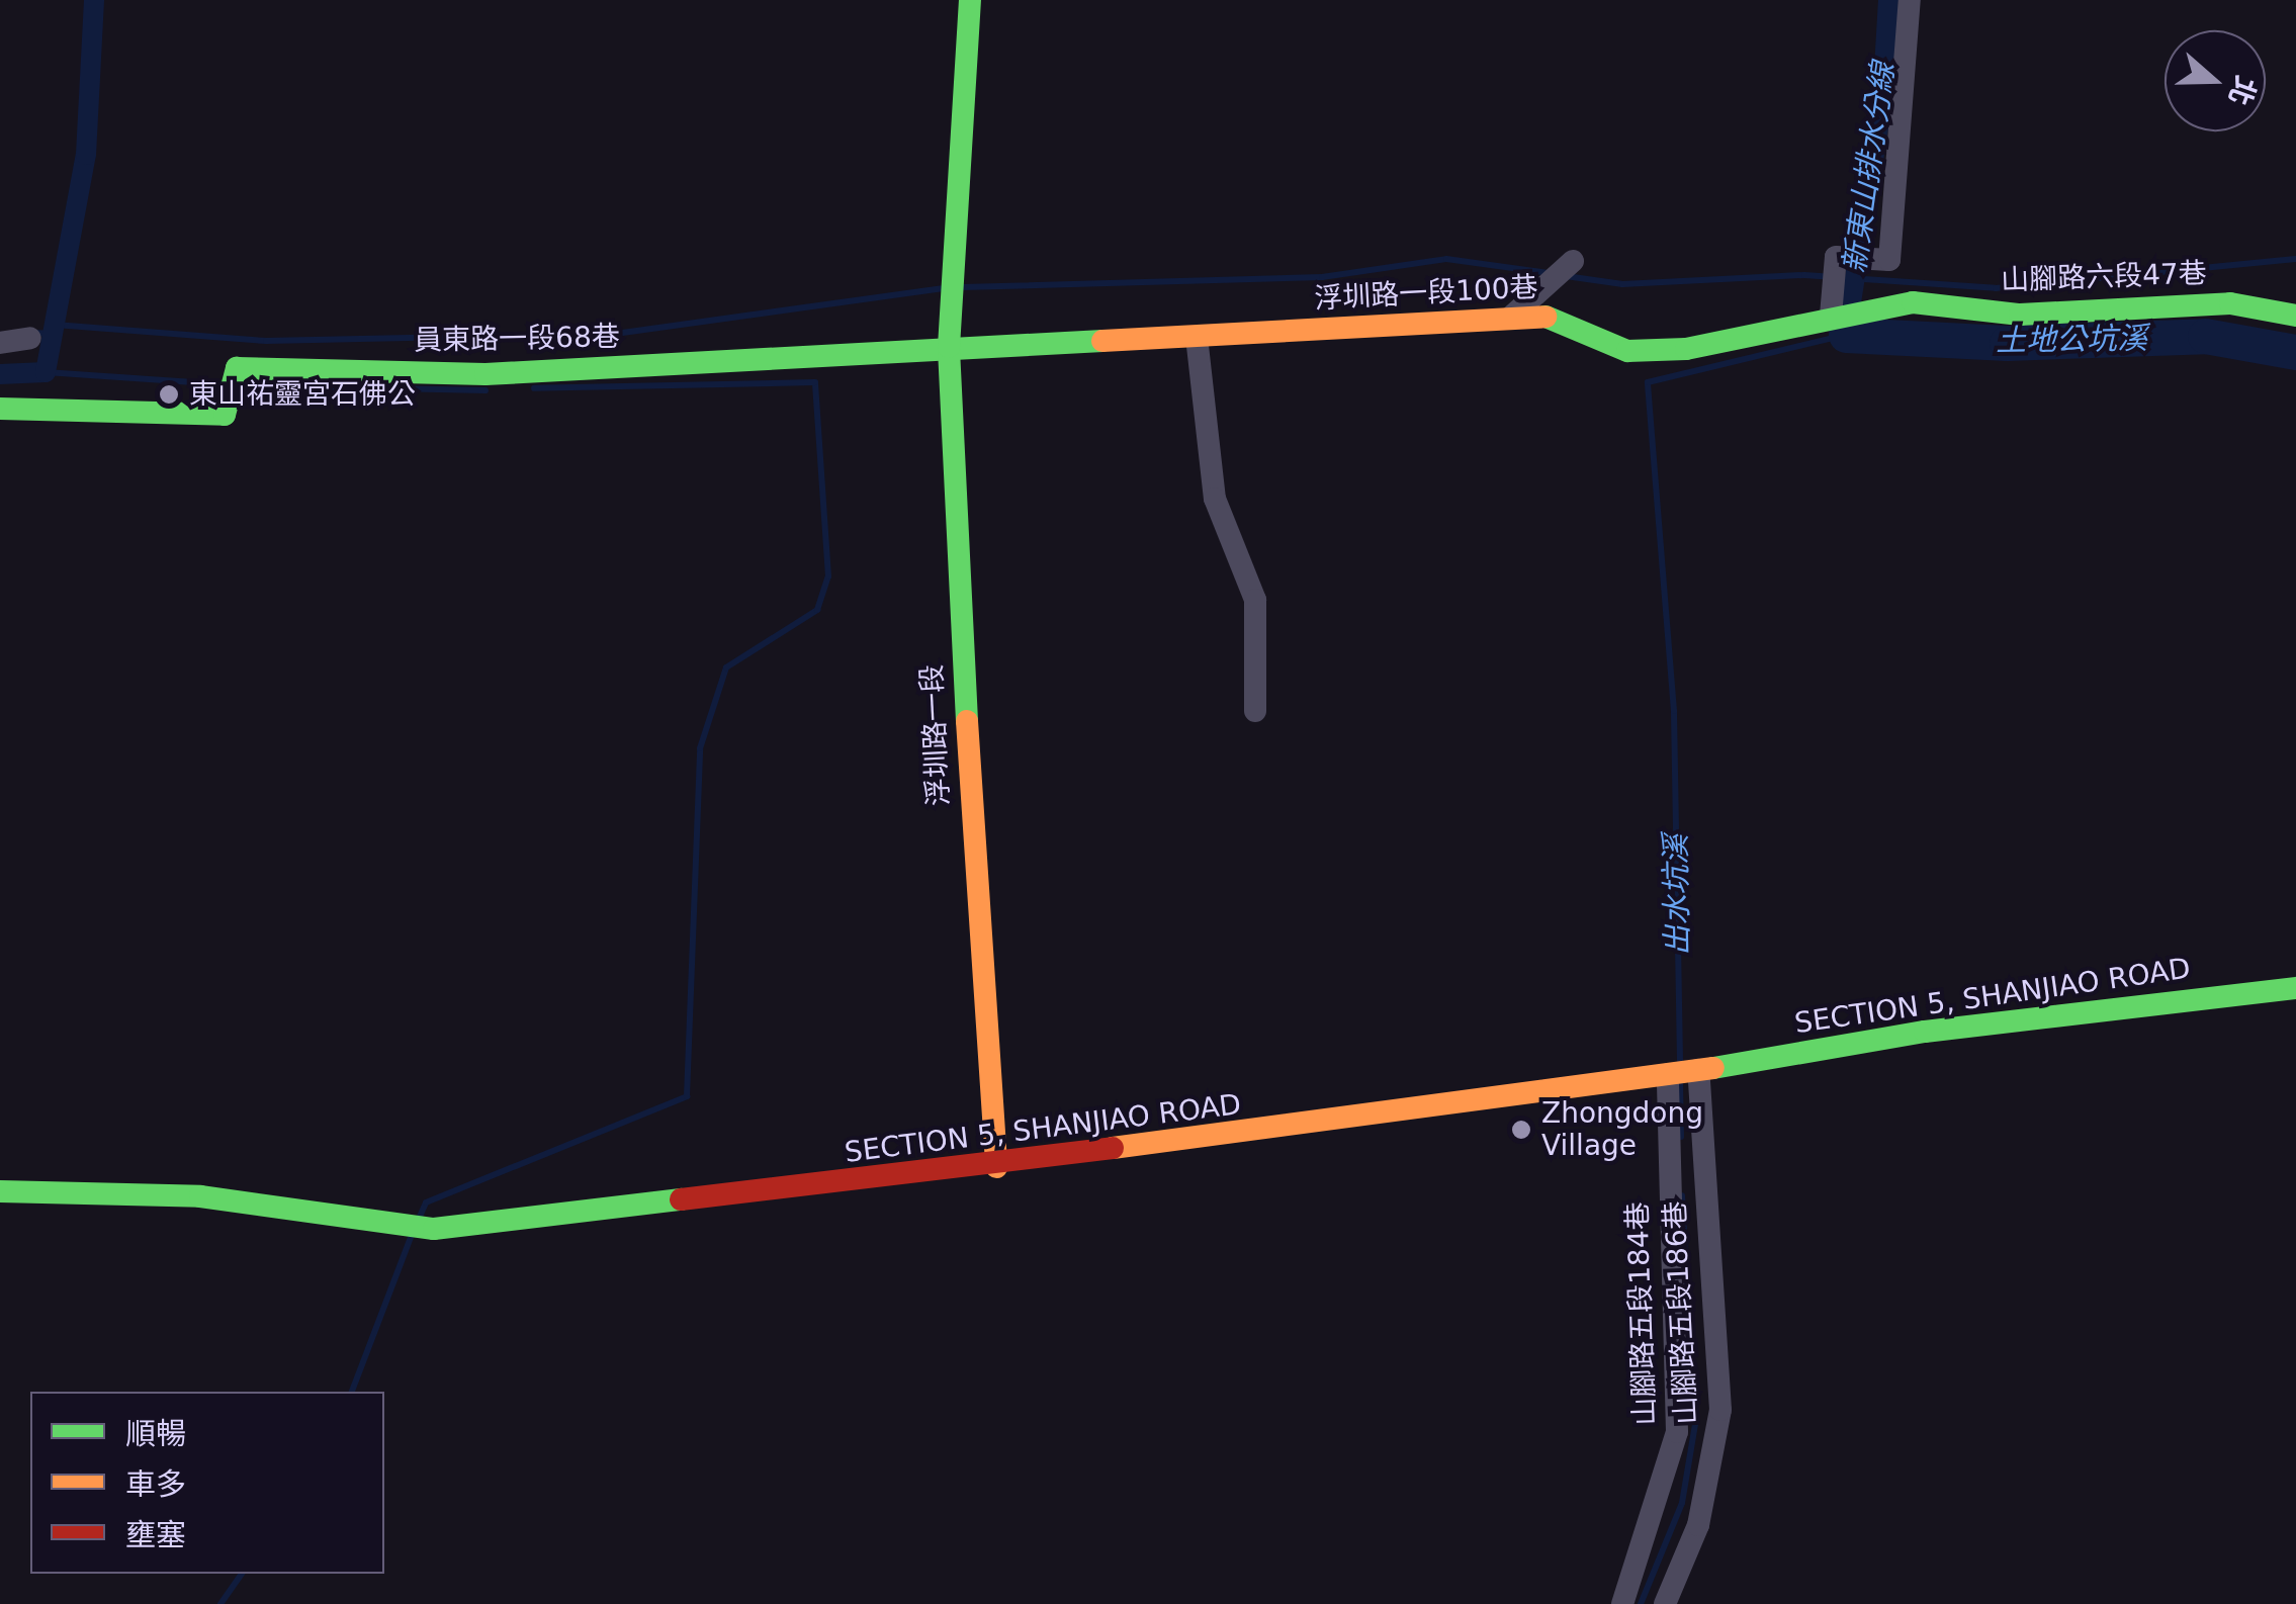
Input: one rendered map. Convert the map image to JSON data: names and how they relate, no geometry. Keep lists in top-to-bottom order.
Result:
{
  "streets": {
    "street": [
      "山腳路六段47巷",
      "浮圳路一段100巷",
      "員東路一段68巷",
      "浮圳路一段",
      "SECTION 5, SHANJIAO ROAD",
      "山腳路五段186巷",
      "山腳路五段184巷"
    ]
  },
  "crossings": [
    ["山腳路六段47巷", "浮圳路一段100巷"],
    ["浮圳路一段100巷", "員東路一段68巷"],
    ["浮圳路一段100巷", "浮圳路一段"],
    ["員東路一段68巷", "浮圳路一段"],
    ["浮圳路一段", "SECTION 5, SHANJIAO ROAD"],
    ["SECTION 5, SHANJIAO ROAD", "山腳路五段186巷"],
    ["SECTION 5, SHANJIAO ROAD", "山腳路五段184巷"]
  ],
  "water": ["新東山排水分線", "土地公坑溪", "出水坑溪"],
  "places": ["東山祐靈宮石佛公", "Zhongdong Village"],
  "legend": ["順暢", "車多", "壅塞"],
  "north": "right"
}
